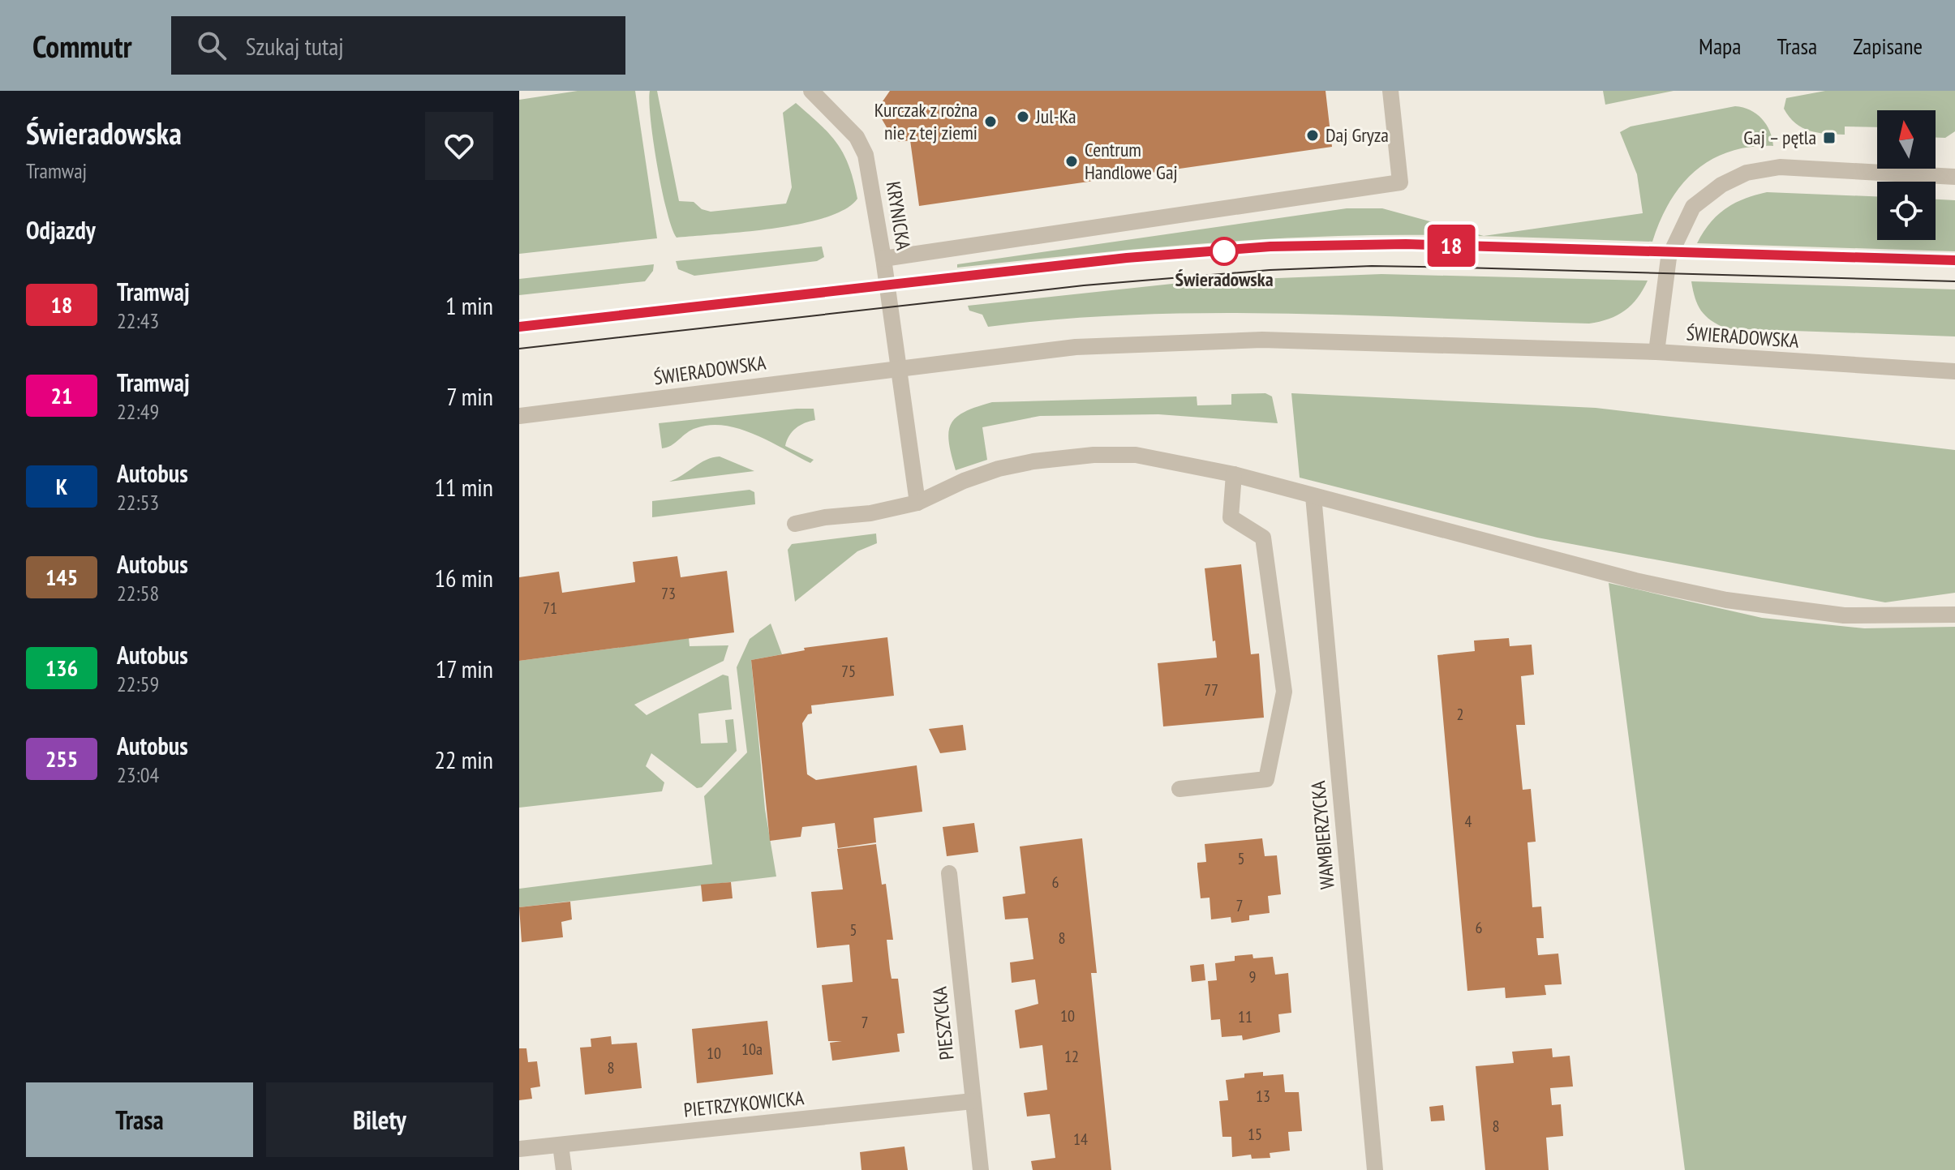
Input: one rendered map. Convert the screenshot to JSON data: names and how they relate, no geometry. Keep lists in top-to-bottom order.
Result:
{
  "streets": {
    "street": [
      "KRYNICKA",
      "ŚWIERADOWSKA",
      "WAMBIERZYCKA",
      "PIESZYCKA",
      "PIETRZYKOWICKA"
    ]
  },
  "crossings": [
    ["KRYNICKA", "ŚWIERADOWSKA"],
    ["PIESZYCKA", "PIETRZYKOWICKA"]
  ],
  "places": {
    "other": [
      "Jul-Ka",
      "Kurczak z rożna nie z tej ziemi",
      "Daj Gryza",
      "Centrum Handlowe Gaj",
      "Świeradowska"
    ],
    "transit": ["Gaj – pętla"]
  },
  "lines": ["tram line 18"],
  "house_numbers": [
    "73",
    "71",
    "75",
    "77",
    "2",
    "4",
    "5",
    "6",
    "7",
    "6",
    "5",
    "8",
    "9",
    "10",
    "11",
    "7",
    "10a",
    "10",
    "12",
    "8",
    "13",
    "8",
    "15",
    "14"
  ],
  "north": "top",
  "page": {
    "header": "Commutr",
    "search": "Szukaj tutaj",
    "nav": ["Mapa", "Trasa", "Zapisane"],
    "heading": [
      ["Świeradowska", "Tramwaj"],
      "Odjazdy"
    ],
    "on_map": "18",
    "list": [
      {
        "mark": "18",
        "name": "Tramwaj",
        "note": "22:43",
        "value": "1 min"
      },
      {
        "mark": "21",
        "name": "Tramwaj",
        "note": "22:49",
        "value": "7 min"
      },
      {
        "mark": "K",
        "name": "Autobus",
        "note": "22:53",
        "value": "11 min"
      },
      {
        "mark": "145",
        "name": "Autobus",
        "note": "22:58",
        "value": "16 min"
      },
      {
        "mark": "136",
        "name": "Autobus",
        "note": "22:59",
        "value": "17 min"
      },
      {
        "mark": "255",
        "name": "Autobus",
        "note": "23:04",
        "value": "22 min"
      }
    ],
    "buttons": ["Trasa", "Bilety"]
  }
}
